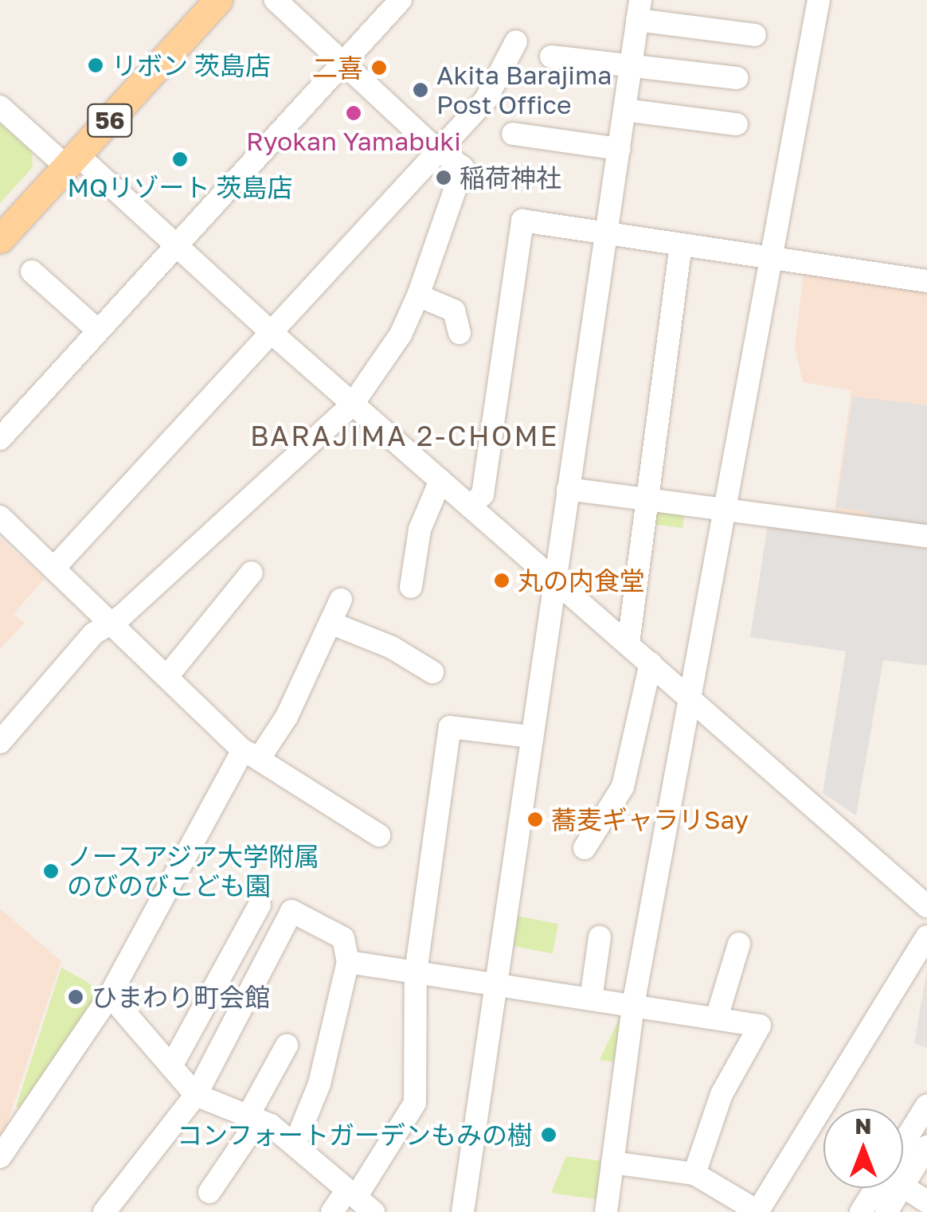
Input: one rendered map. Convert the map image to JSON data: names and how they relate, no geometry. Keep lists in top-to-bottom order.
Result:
{
  "streets": {
    "main road": ["56"]
  },
  "districts": ["BARAJIMA 2-CHOME"],
  "places": [
    "リボン 茨島店",
    "二喜",
    "Akita Barajima Post Office",
    "Ryokan Yamabuki",
    "MQリゾート 茨島店",
    "稲荷神社",
    "丸の内食堂",
    "蕎麦ギャラリSay",
    "ノースアジア大学附属 のびのびこども園",
    "ひまわり町会館",
    "コンフォートガーデンもみの樹"
  ],
  "north": "top"
}
